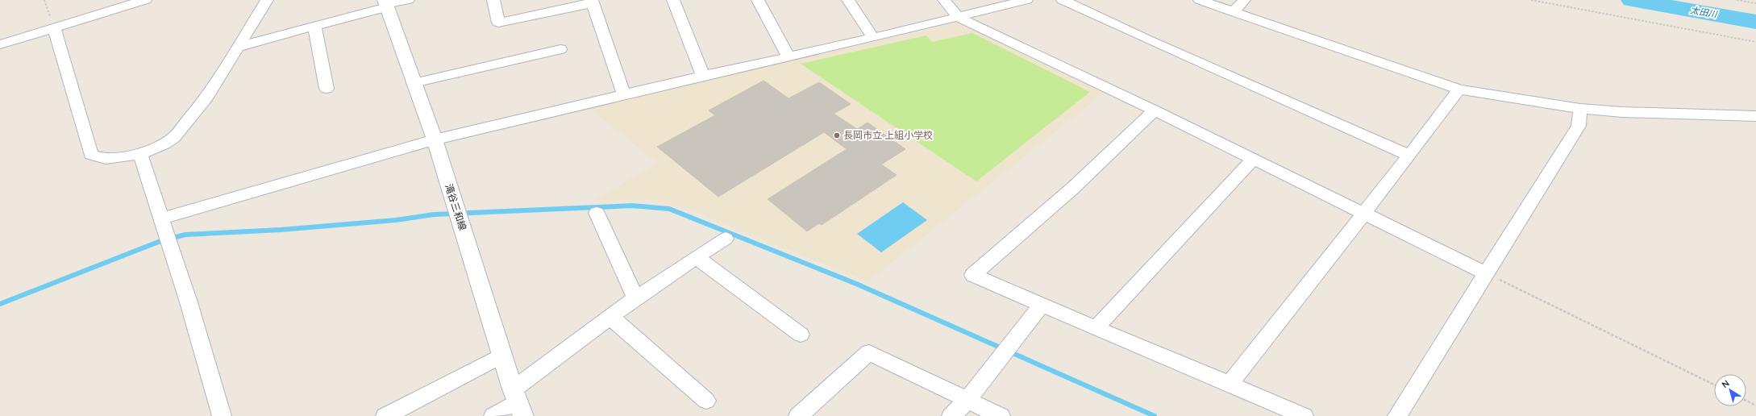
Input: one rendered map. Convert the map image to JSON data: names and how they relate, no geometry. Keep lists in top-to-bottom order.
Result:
{
  "streets": {
    "main road": ["滝谷三和線"]
  },
  "water": ["太田川"],
  "places": ["長岡市立 上組小学校"],
  "north": "top left"
}
